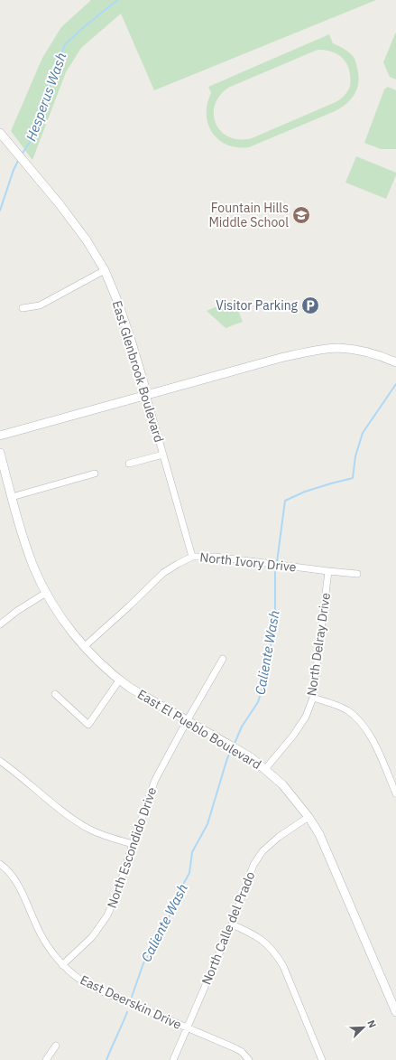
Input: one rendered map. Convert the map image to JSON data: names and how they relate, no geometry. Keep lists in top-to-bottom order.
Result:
{
  "streets": {
    "street": [
      "East Glenbrook Boulevard",
      "North Ivory Drive",
      "North Delray Drive",
      "East El Pueblo Boulevard",
      "North Escondido Drive",
      "North Calle del Prado",
      "East Deerskin Drive"
    ]
  },
  "crossings": [
    ["East Glenbrook Boulevard", "North Ivory Drive"],
    ["North Ivory Drive", "North Delray Drive"],
    ["North Ivory Drive", "East El Pueblo Boulevard"],
    ["North Delray Drive", "East El Pueblo Boulevard"],
    ["East El Pueblo Boulevard", "North Escondido Drive"],
    ["East El Pueblo Boulevard", "North Calle del Prado"],
    ["North Escondido Drive", "East Deerskin Drive"],
    ["North Calle del Prado", "East Deerskin Drive"]
  ],
  "water": ["Hesperus Wash", "Caliente Wash"],
  "places": {
    "school or university": ["Fountain Hills Middle School"],
    "parking": ["Visitor Parking"]
  },
  "north": "top right"
}
